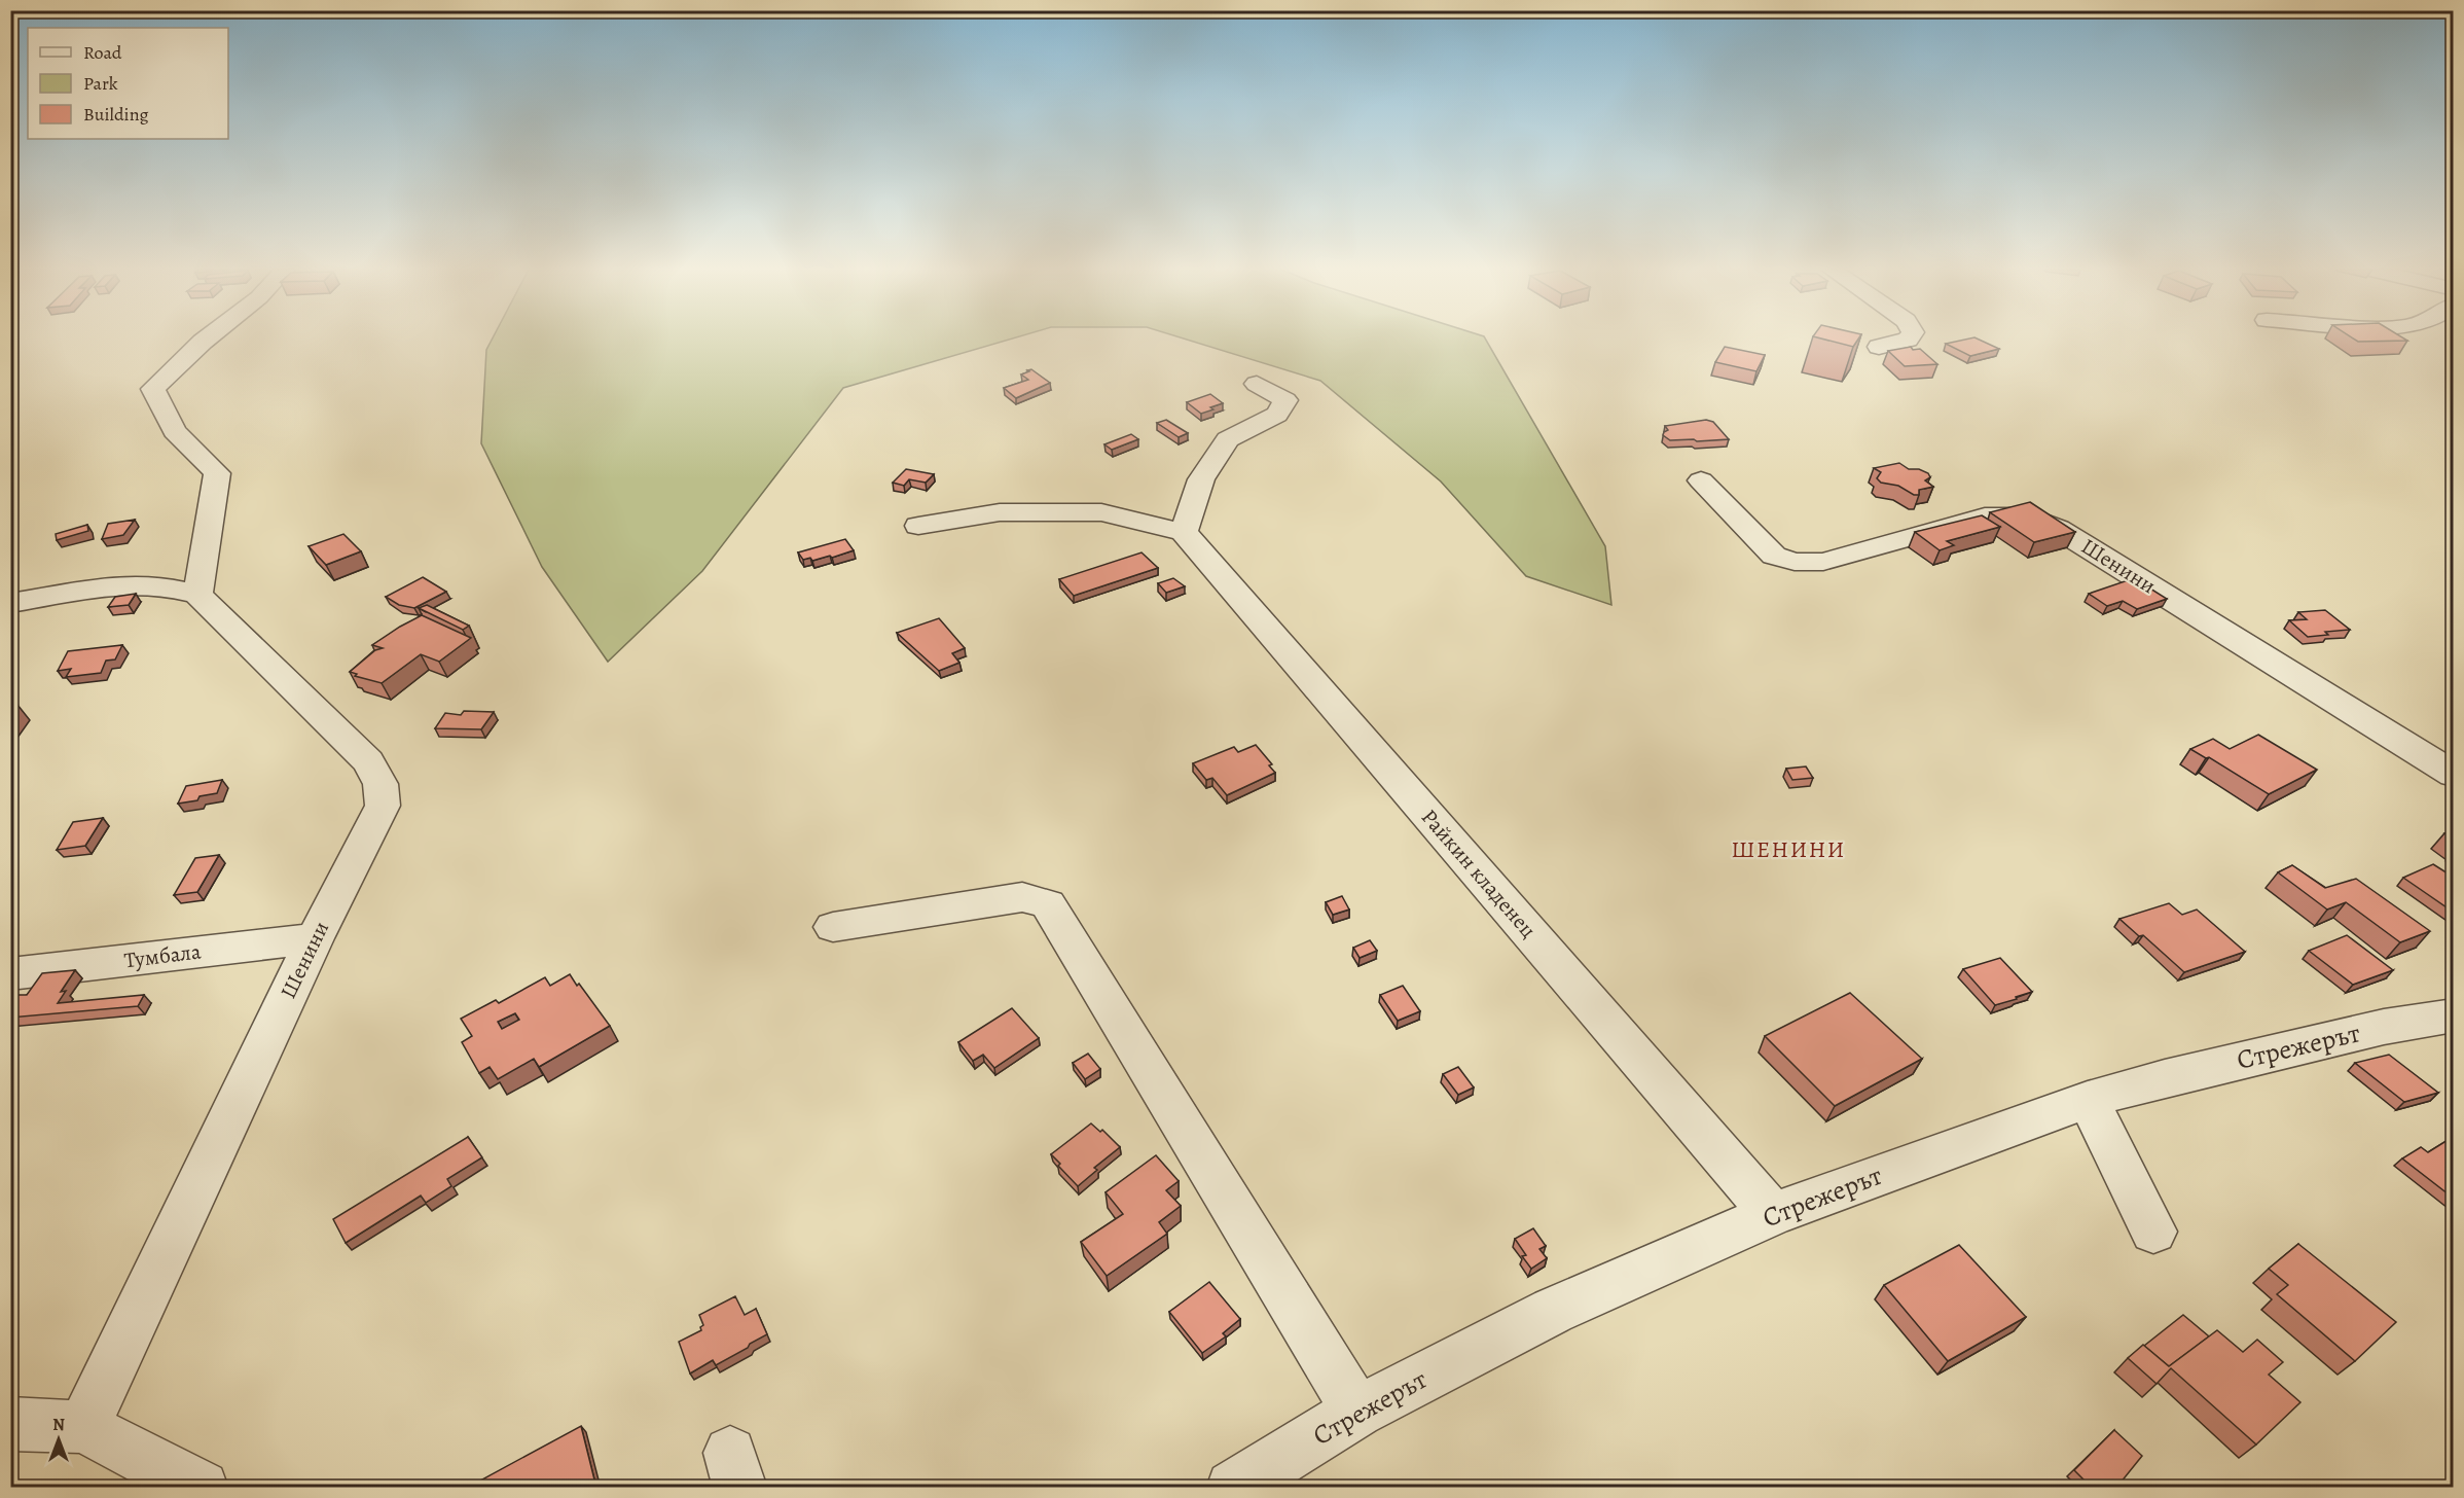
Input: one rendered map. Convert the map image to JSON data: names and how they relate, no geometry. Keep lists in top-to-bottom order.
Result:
{
  "streets": {
    "street": [
      "Шенини",
      "Райкин кладенец",
      "Тумбала",
      "Стрежерът"
    ]
  },
  "crossings": [
    ["Шенини", "Тумбала"],
    ["Райкин кладенец", "Стрежерът"]
  ],
  "districts": ["ШЕНИНИ"],
  "legend": ["Road", "Park", "Building"],
  "north": "top"
}
